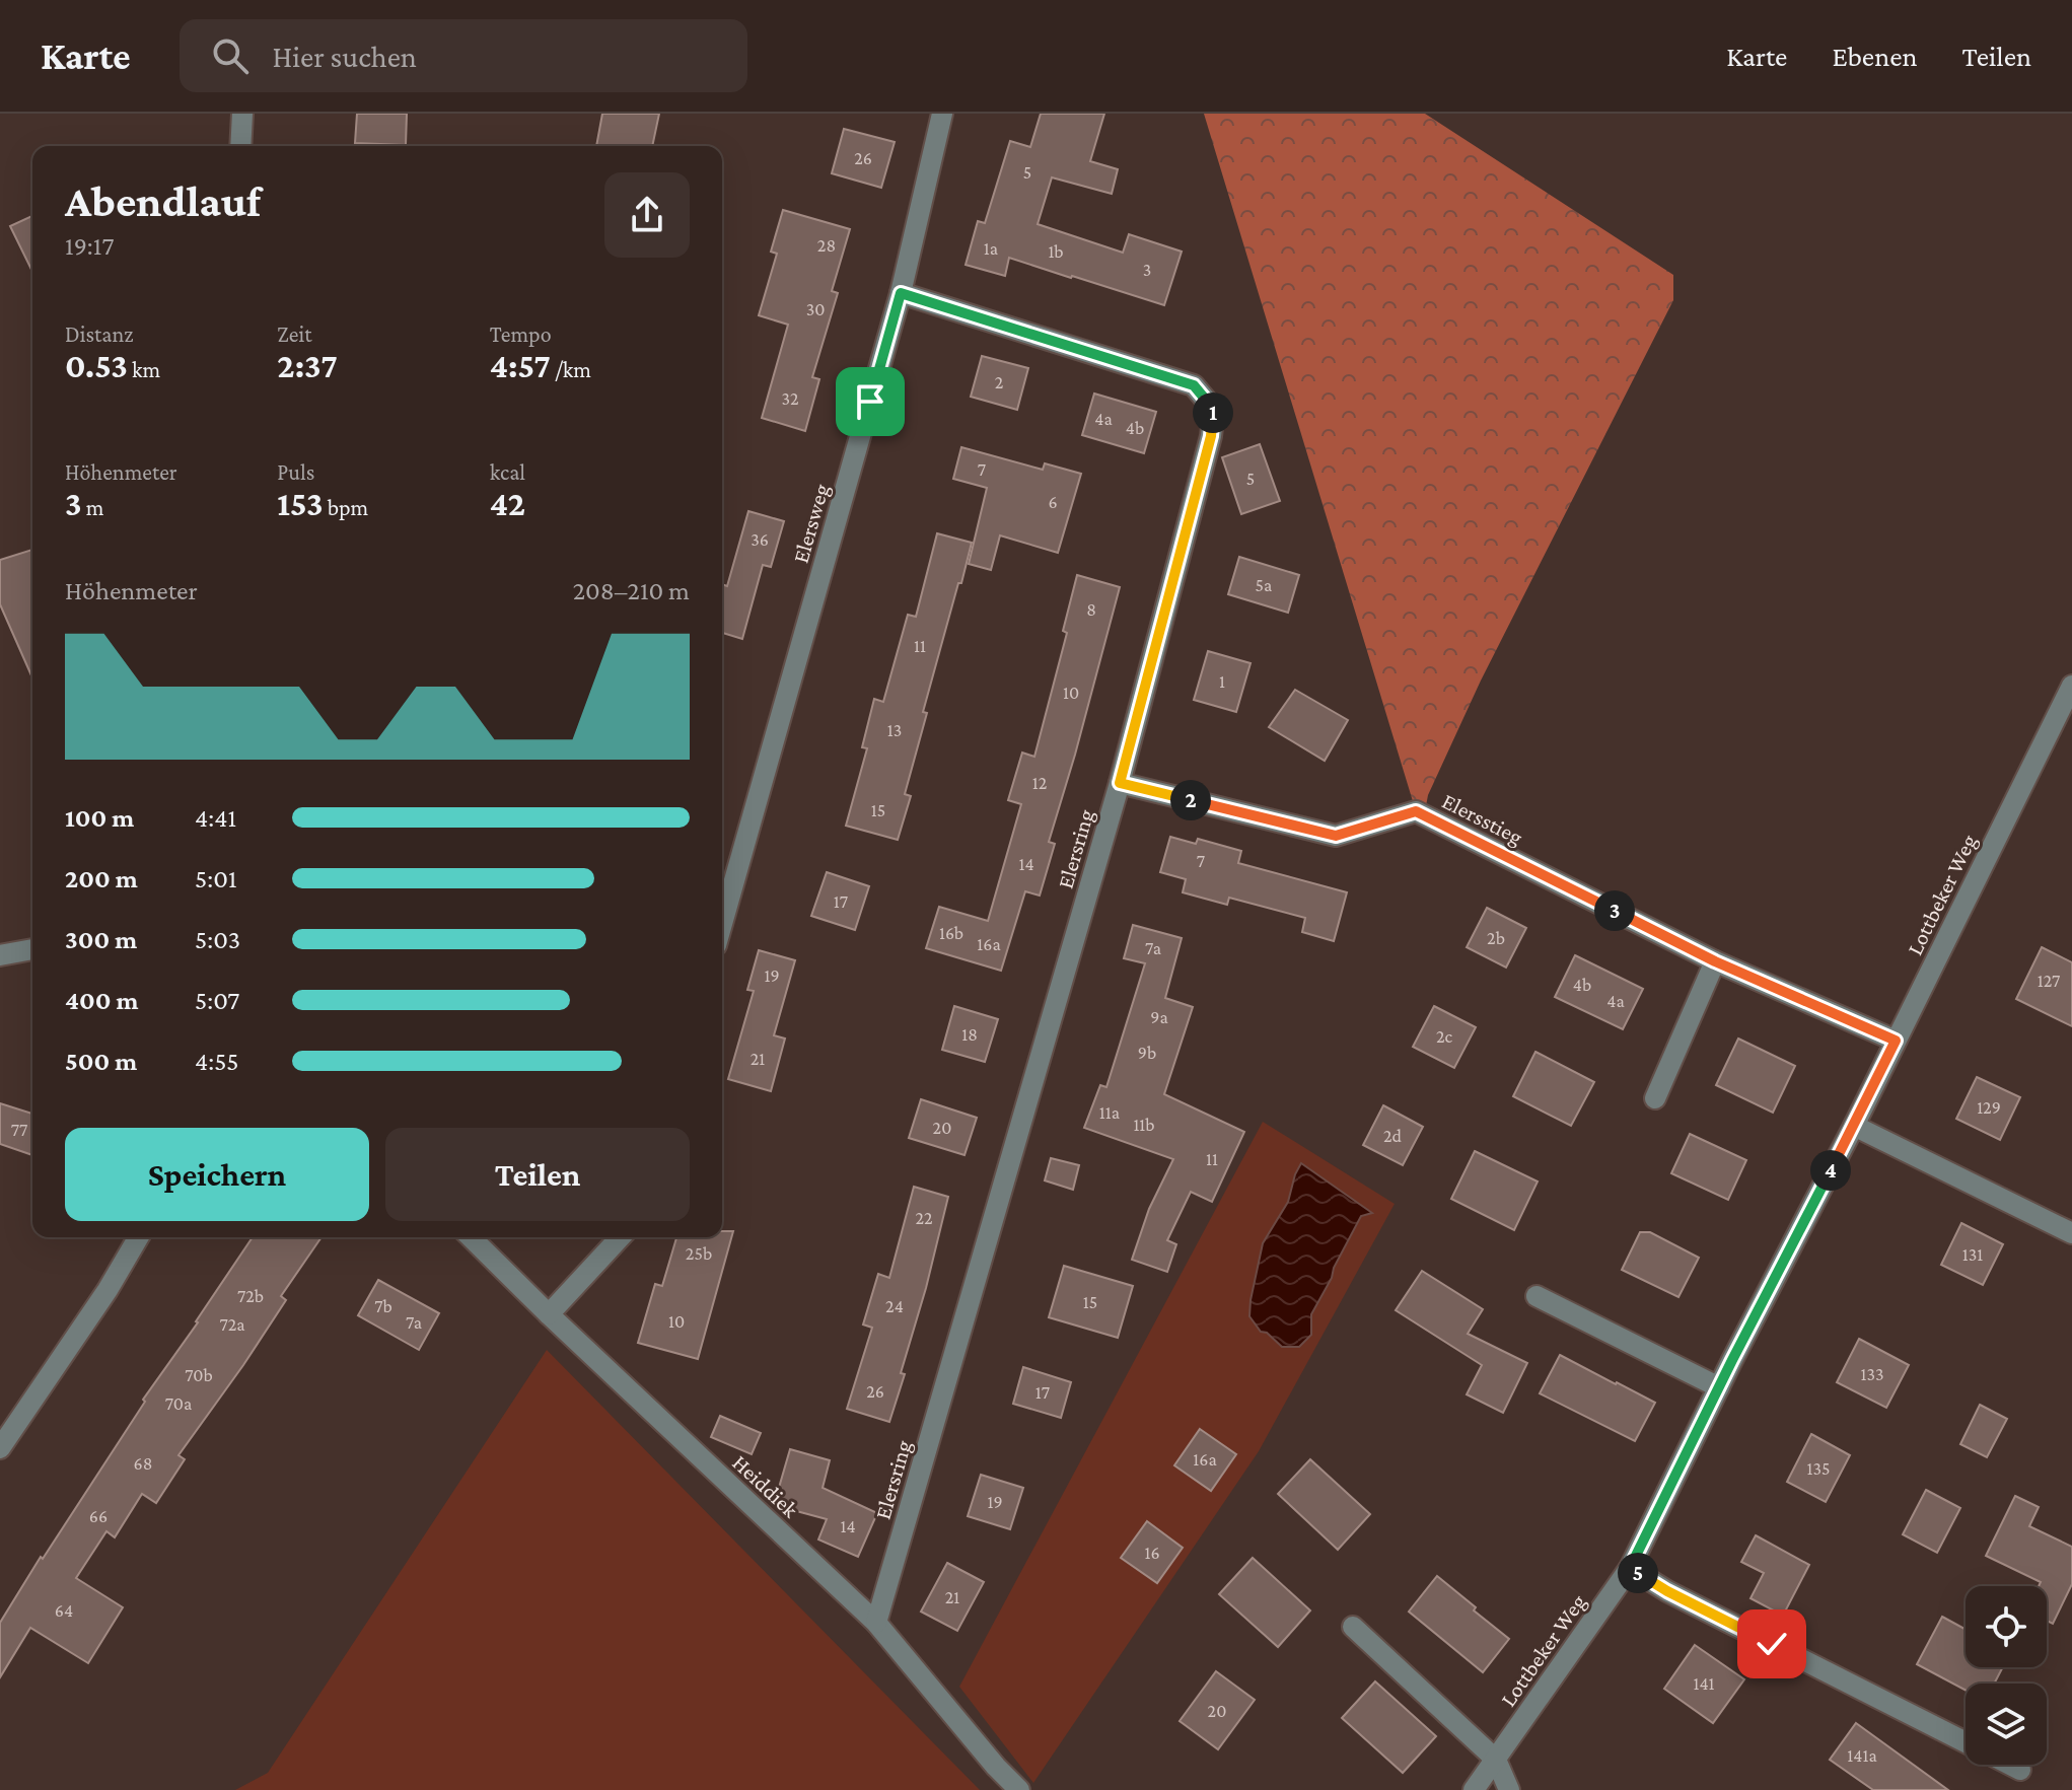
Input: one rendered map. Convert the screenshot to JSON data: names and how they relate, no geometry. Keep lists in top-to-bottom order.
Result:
{
  "streets": {
    "street": [
      "Elersweg",
      "Elersstieg",
      "Elersring",
      "Lottbeker Weg",
      "Heiddiek"
    ]
  },
  "crossings": [
    ["Elersweg", "Elersring"],
    ["Elersstieg", "Elersring"],
    ["Elersstieg", "Lottbeker Weg"],
    ["Elersring", "Heiddiek"]
  ],
  "house_numbers": [
    "26",
    "5",
    "28",
    "1a",
    "1b",
    "3",
    "30",
    "2",
    "32",
    "4a",
    "4b",
    "7",
    "5",
    "6",
    "36",
    "5a",
    "8",
    "11",
    "1",
    "10",
    "13",
    "12",
    "15",
    "7",
    "14",
    "17",
    "16b",
    "2b",
    "16a",
    "7a",
    "19",
    "127",
    "4b",
    "4a",
    "9a",
    "18",
    "2c",
    "9b",
    "21",
    "129",
    "11a",
    "11b",
    "20",
    "77",
    "2d",
    "11",
    "22",
    "25b",
    "131",
    "72b",
    "15",
    "7b",
    "24",
    "10",
    "7a",
    "72a",
    "133",
    "70b",
    "26",
    "17",
    "70a",
    "16a",
    "68",
    "135",
    "19",
    "66",
    "14",
    "16",
    "21",
    "64",
    "141",
    "20",
    "141a"
  ],
  "page": {
    "header": "Karte",
    "search": "Hier suchen",
    "nav": ["Karte", "Ebenen", "Teilen"],
    "heading": ["Abendlauf", "19:17"],
    "stats": [
      ["Distanz", "0.53 km"],
      ["Zeit", "2:37"],
      ["Tempo", "4:57 /km"],
      ["Höhenmeter", "3 m"],
      ["Puls", "153 bpm"],
      ["kcal", "42"]
    ],
    "pins": [
      "1",
      "2",
      "3",
      "4",
      "5"
    ],
    "chart": ["Höhenmeter", "208–210 m"],
    "list": [
      {
        "name": "100 m",
        "note": "4:41"
      },
      {
        "name": "200 m",
        "note": "5:01"
      },
      {
        "name": "300 m",
        "note": "5:03"
      },
      {
        "name": "400 m",
        "note": "5:07"
      },
      {
        "name": "500 m",
        "note": "4:55"
      }
    ],
    "buttons": ["Speichern", "Teilen"]
  }
}
